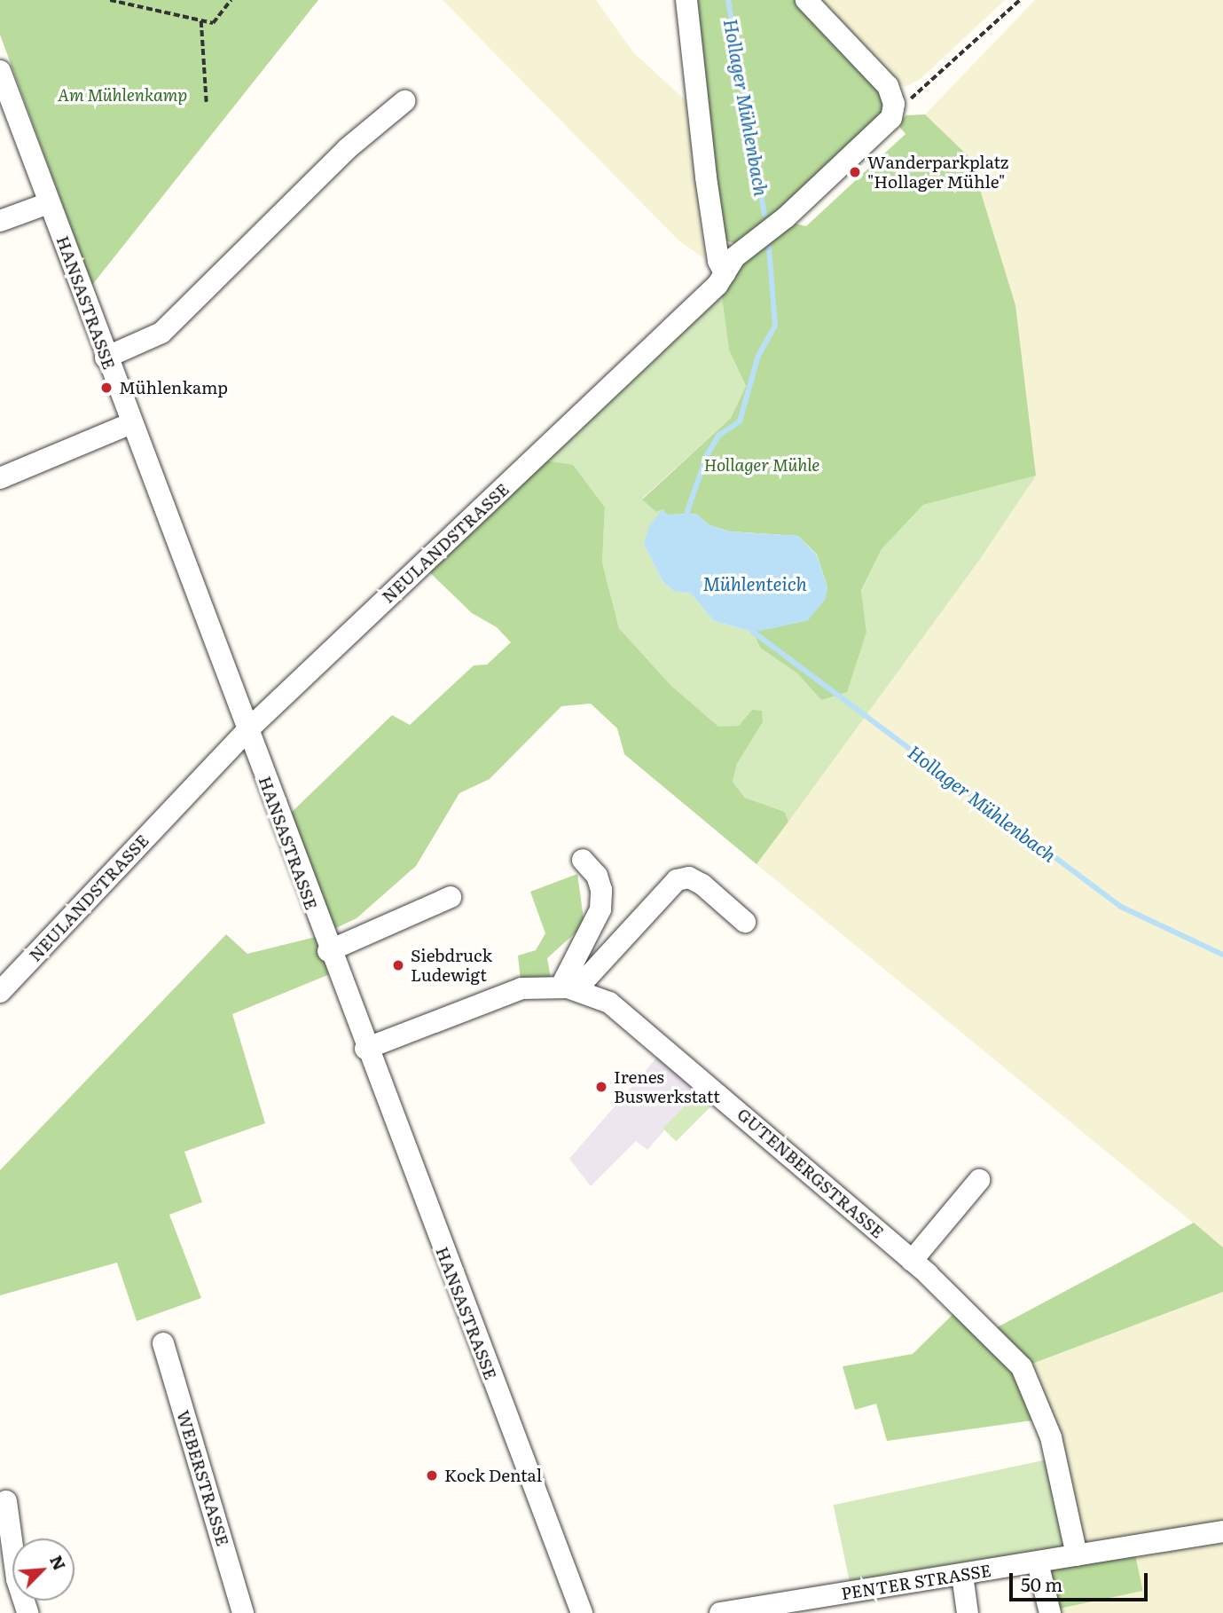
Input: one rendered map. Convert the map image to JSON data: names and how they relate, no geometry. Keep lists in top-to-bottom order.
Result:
{
  "streets": {
    "street": [
      "HANSASTRASSE",
      "NEULANDSTRASSE",
      "GUTENBERGSTRASSE",
      "WEBERSTRASSE",
      "PENTER STRASSE"
    ]
  },
  "crossings": [
    ["HANSASTRASSE", "NEULANDSTRASSE"],
    ["HANSASTRASSE", "GUTENBERGSTRASSE"],
    ["GUTENBERGSTRASSE", "PENTER STRASSE"]
  ],
  "water": ["Hollager Mühlenbach", "Mühlenteich"],
  "parks": ["Am Mühlenkamp", "Hollager Mühle"],
  "places": [
    "Wanderparkplatz \"Hollager Mühle\"",
    "Mühlenkamp",
    "Siebdruck Ludewigt",
    "Irenes Buswerkstatt",
    "Kock Dental"
  ],
  "scale_bar": "50 m",
  "north": "top right"
}
